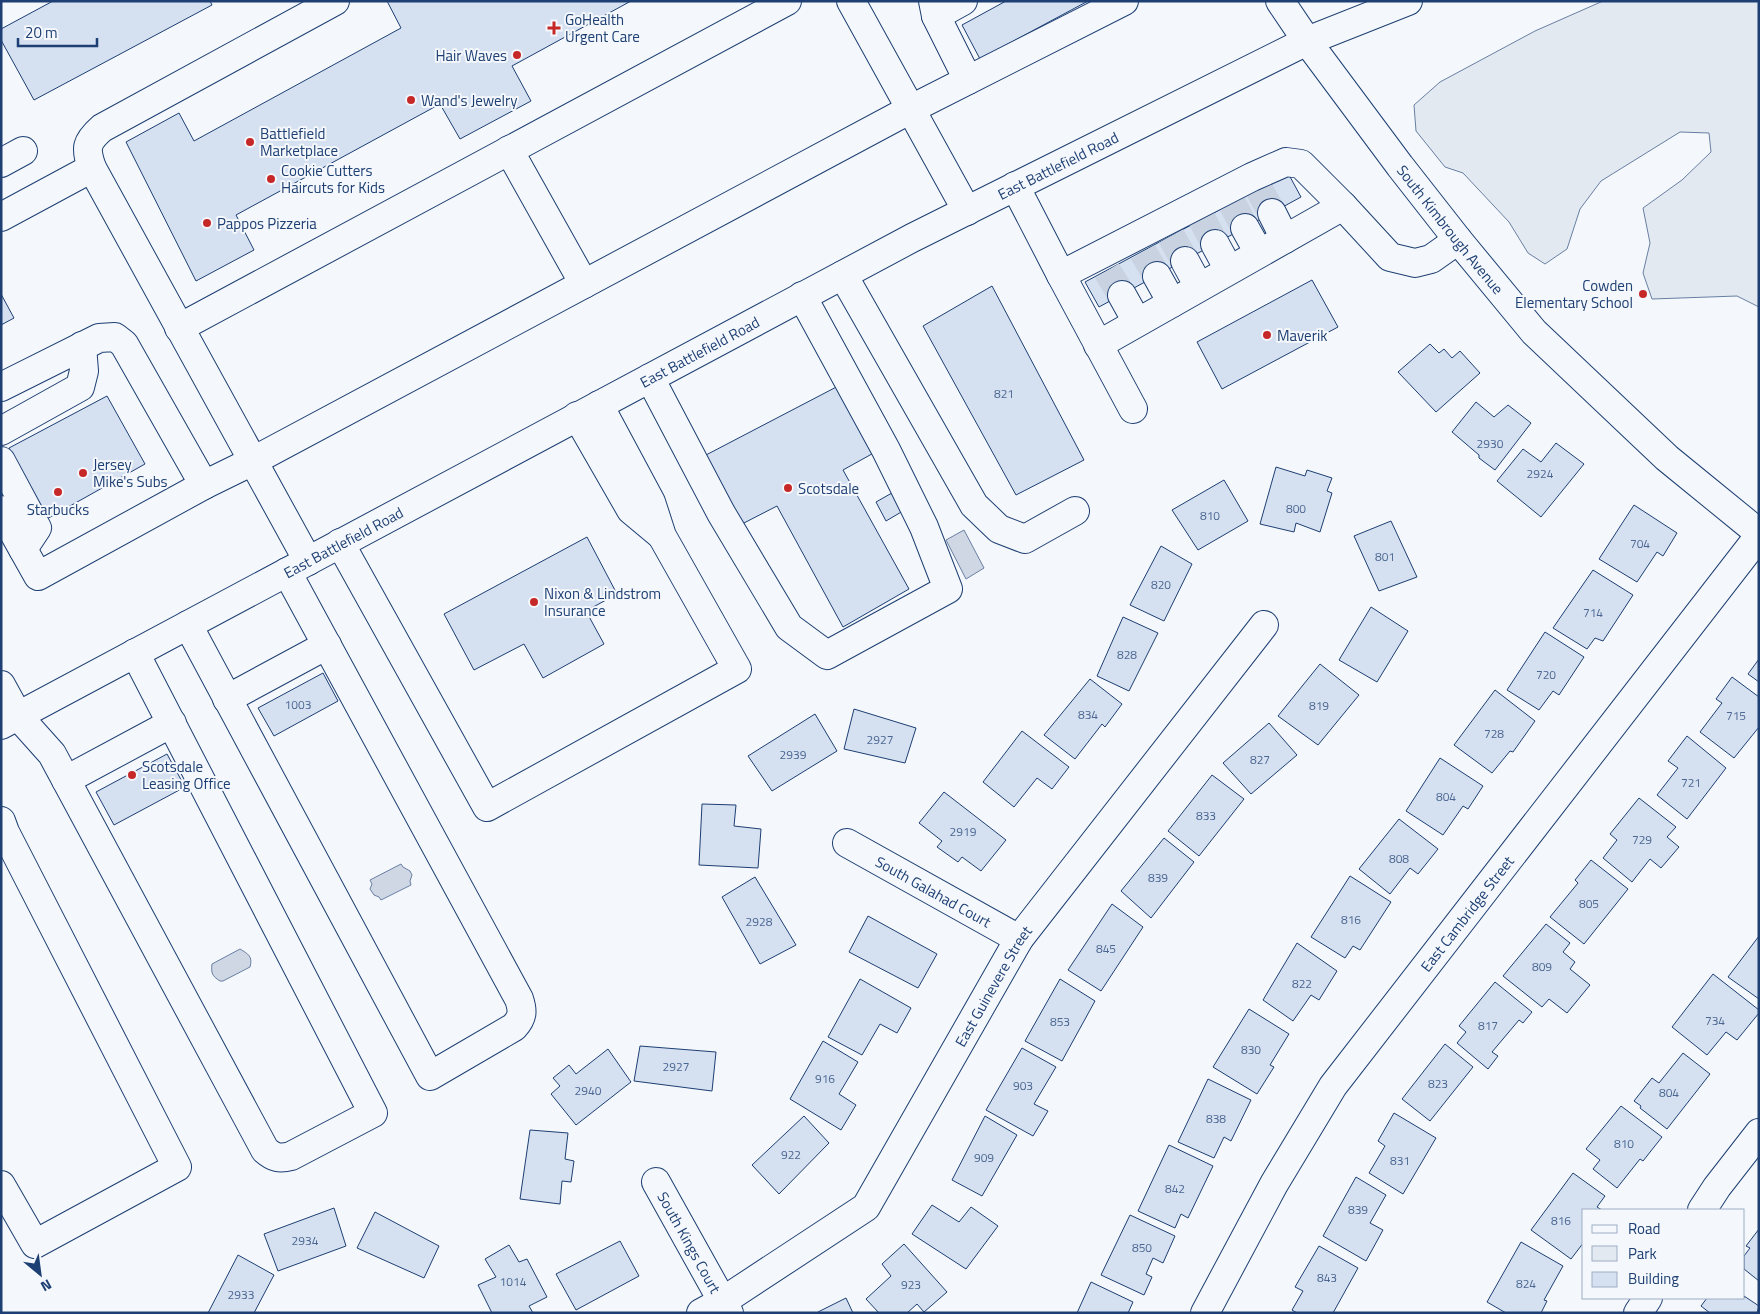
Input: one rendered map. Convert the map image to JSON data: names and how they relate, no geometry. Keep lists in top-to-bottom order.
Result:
{
  "streets": {
    "street": [
      "East Battlefield Road",
      "South Kimbrough Avenue",
      "South Galahad Court",
      "East Cambridge Street",
      "East Guinevere Street",
      "South Kings Court"
    ]
  },
  "crossings": [
    ["East Battlefield Road", "South Kimbrough Avenue"],
    ["South Kimbrough Avenue", "East Cambridge Street"],
    ["South Galahad Court", "East Guinevere Street"],
    ["East Guinevere Street", "South Kings Court"]
  ],
  "places": {
    "health": ["GoHealth Urgent Care"],
    "other": [
      "Hair Waves",
      "Wand's Jewelry",
      "Battlefield Marketplace",
      "Cookie Cutters Haircuts for Kids",
      "Pappos Pizzeria",
      "Cowden Elementary School",
      "Maverik",
      "Jersey Mike's Subs",
      "Scotsdale",
      "Starbucks",
      "Nixon & Lindstrom Insurance",
      "Scotsdale Leasing Office"
    ]
  },
  "house_numbers": [
    "821",
    "2930",
    "2924",
    "800",
    "810",
    "704",
    "801",
    "820",
    "714",
    "828",
    "720",
    "1003",
    "819",
    "834",
    "715",
    "728",
    "2927",
    "2939",
    "827",
    "721",
    "804",
    "833",
    "2919",
    "729",
    "808",
    "839",
    "805",
    "816",
    "2928",
    "845",
    "809",
    "822",
    "734",
    "853",
    "817",
    "830",
    "2927",
    "916",
    "823",
    "903",
    "2940",
    "804",
    "838",
    "810",
    "922",
    "909",
    "831",
    "842",
    "839",
    "816",
    "2934",
    "850",
    "843",
    "1014",
    "824",
    "923",
    "2933"
  ],
  "legend": ["Road", "Park", "Building"],
  "scale_bar": "20 m",
  "north": "bottom right"
}
